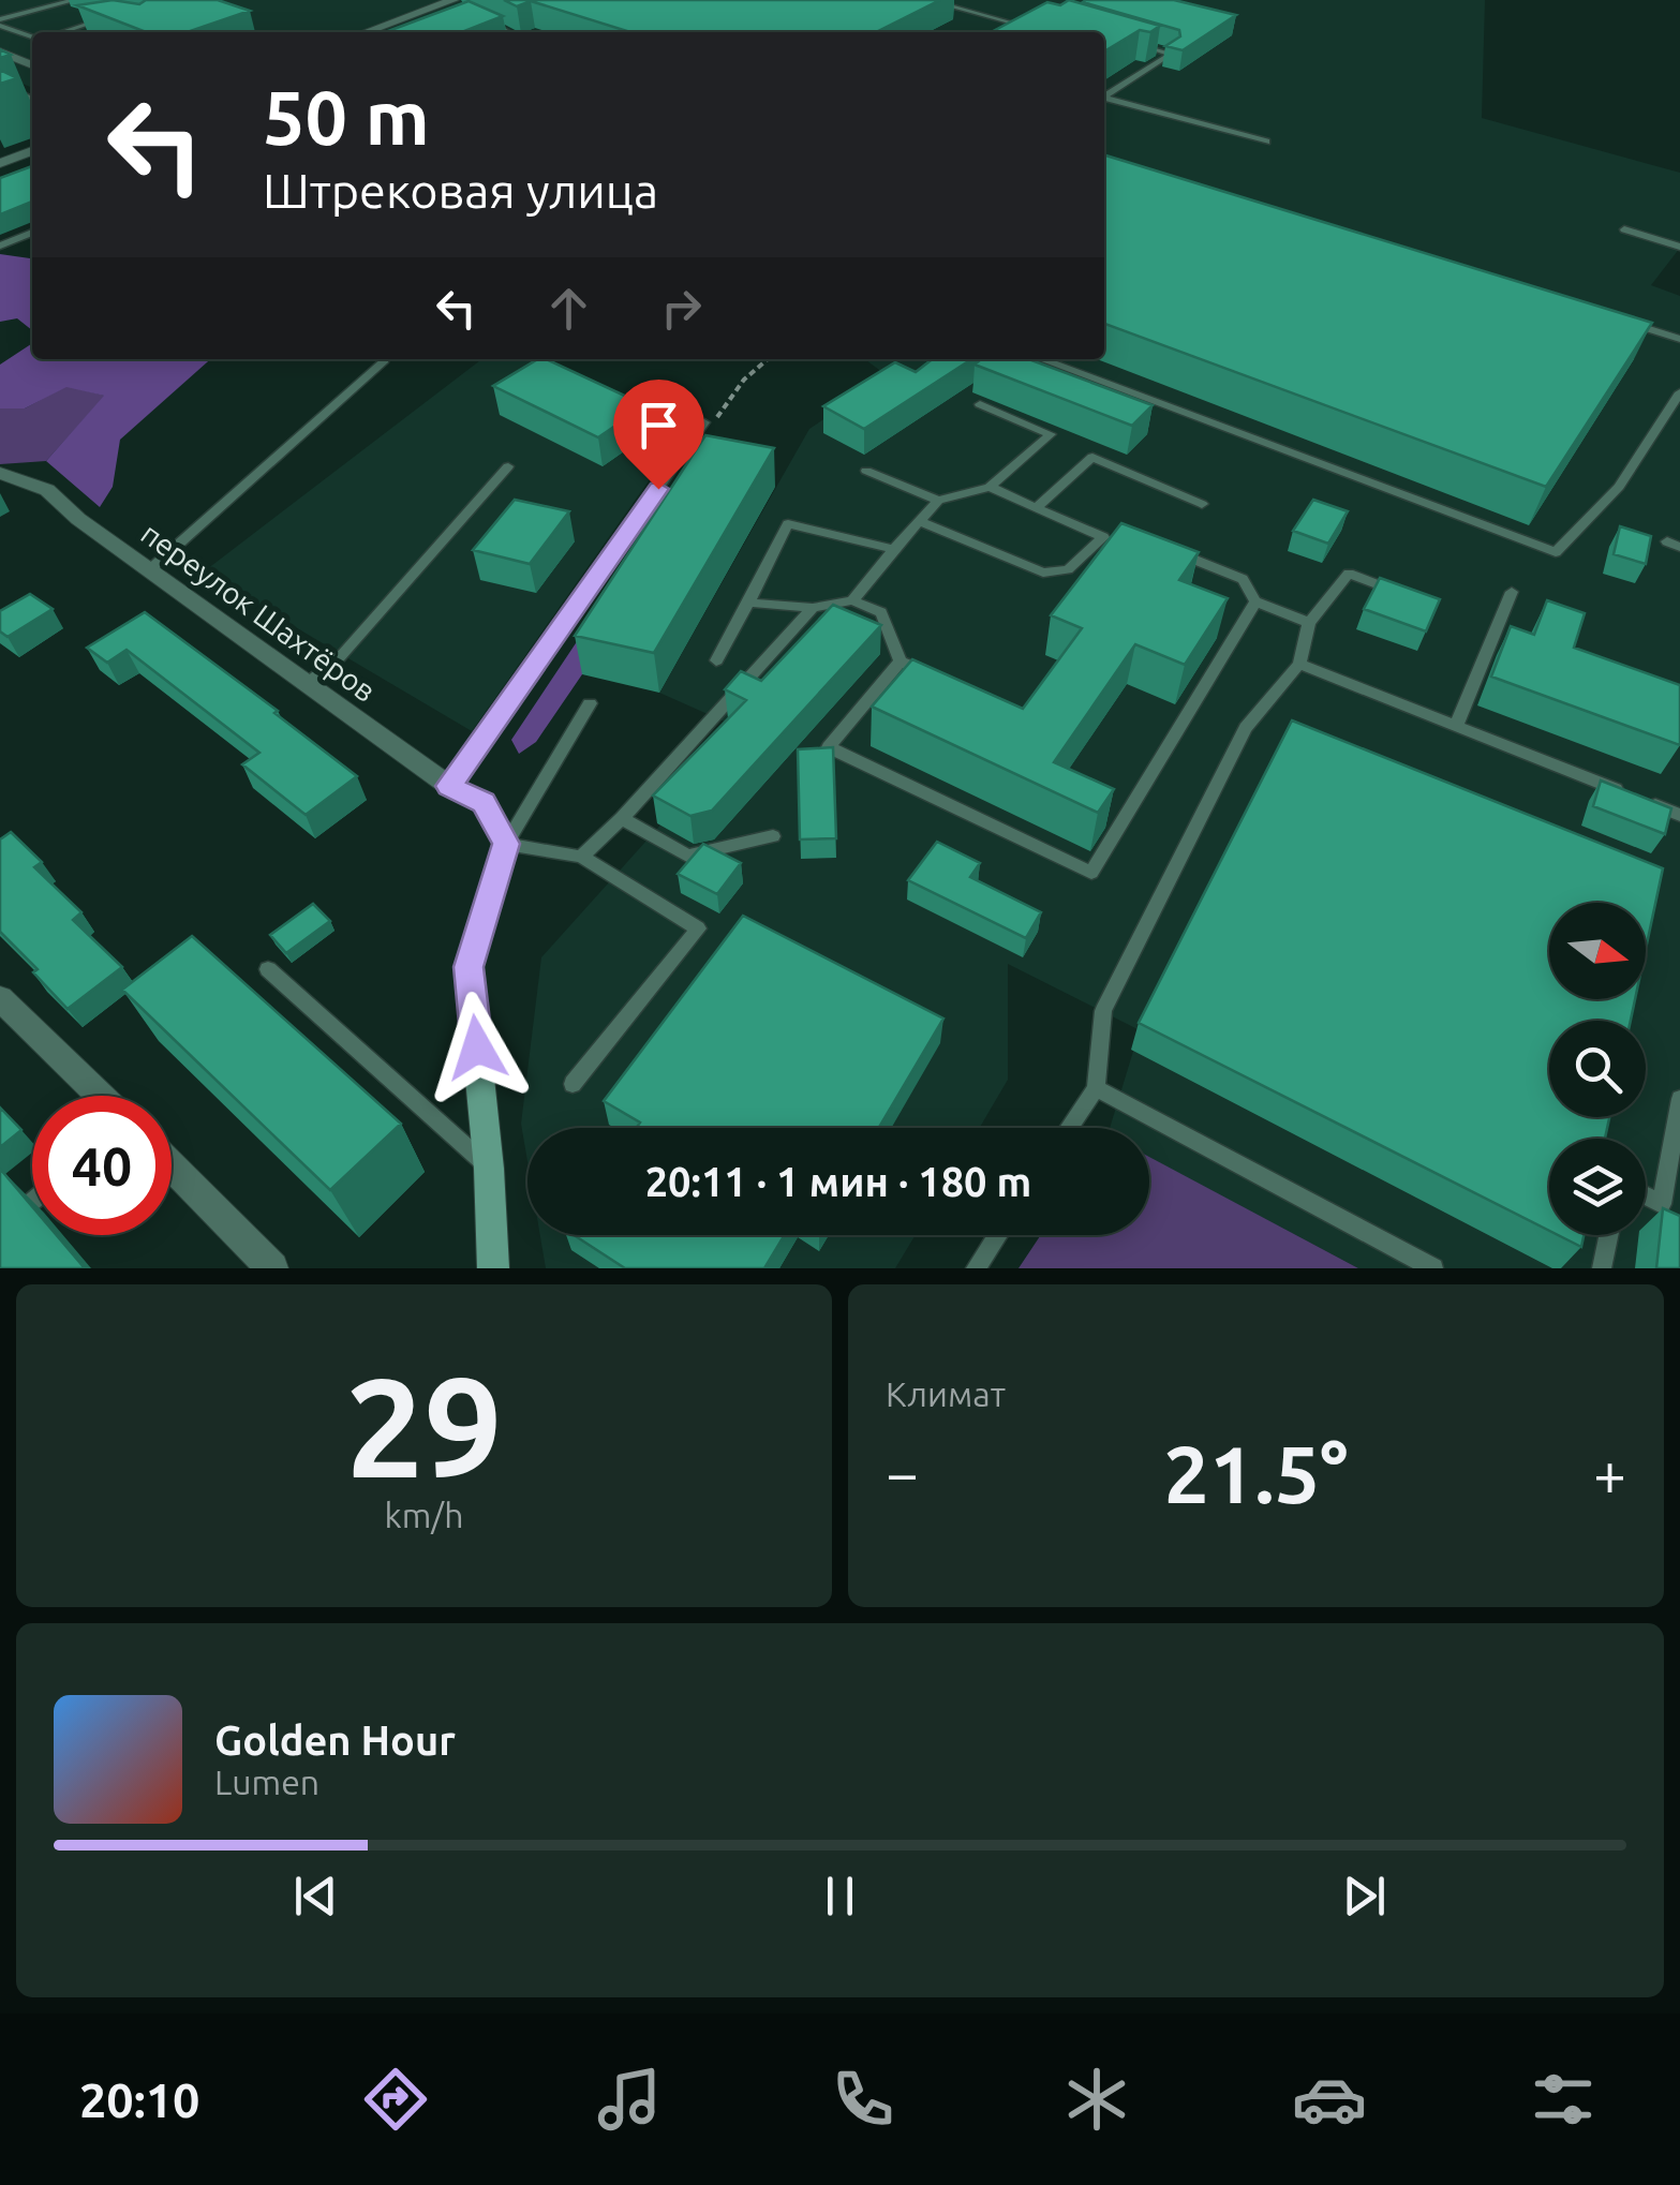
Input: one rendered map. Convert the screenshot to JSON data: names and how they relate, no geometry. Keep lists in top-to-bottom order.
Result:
{
  "streets": {
    "street": ["переулок Шахтёров"]
  },
  "north": "right",
  "page": {
    "turn": ["50 m", "Штрековая улица"],
    "limit": "40",
    "trip": "20:11 · 1 мин · 180 m",
    "tile": [
      ["29", "km/h"],
      "Климат"
    ],
    "heat": ["−", "21.5°", "+"],
    "song": ["Golden Hour", "Lumen"],
    "tabs": "20:10"
  }
}
